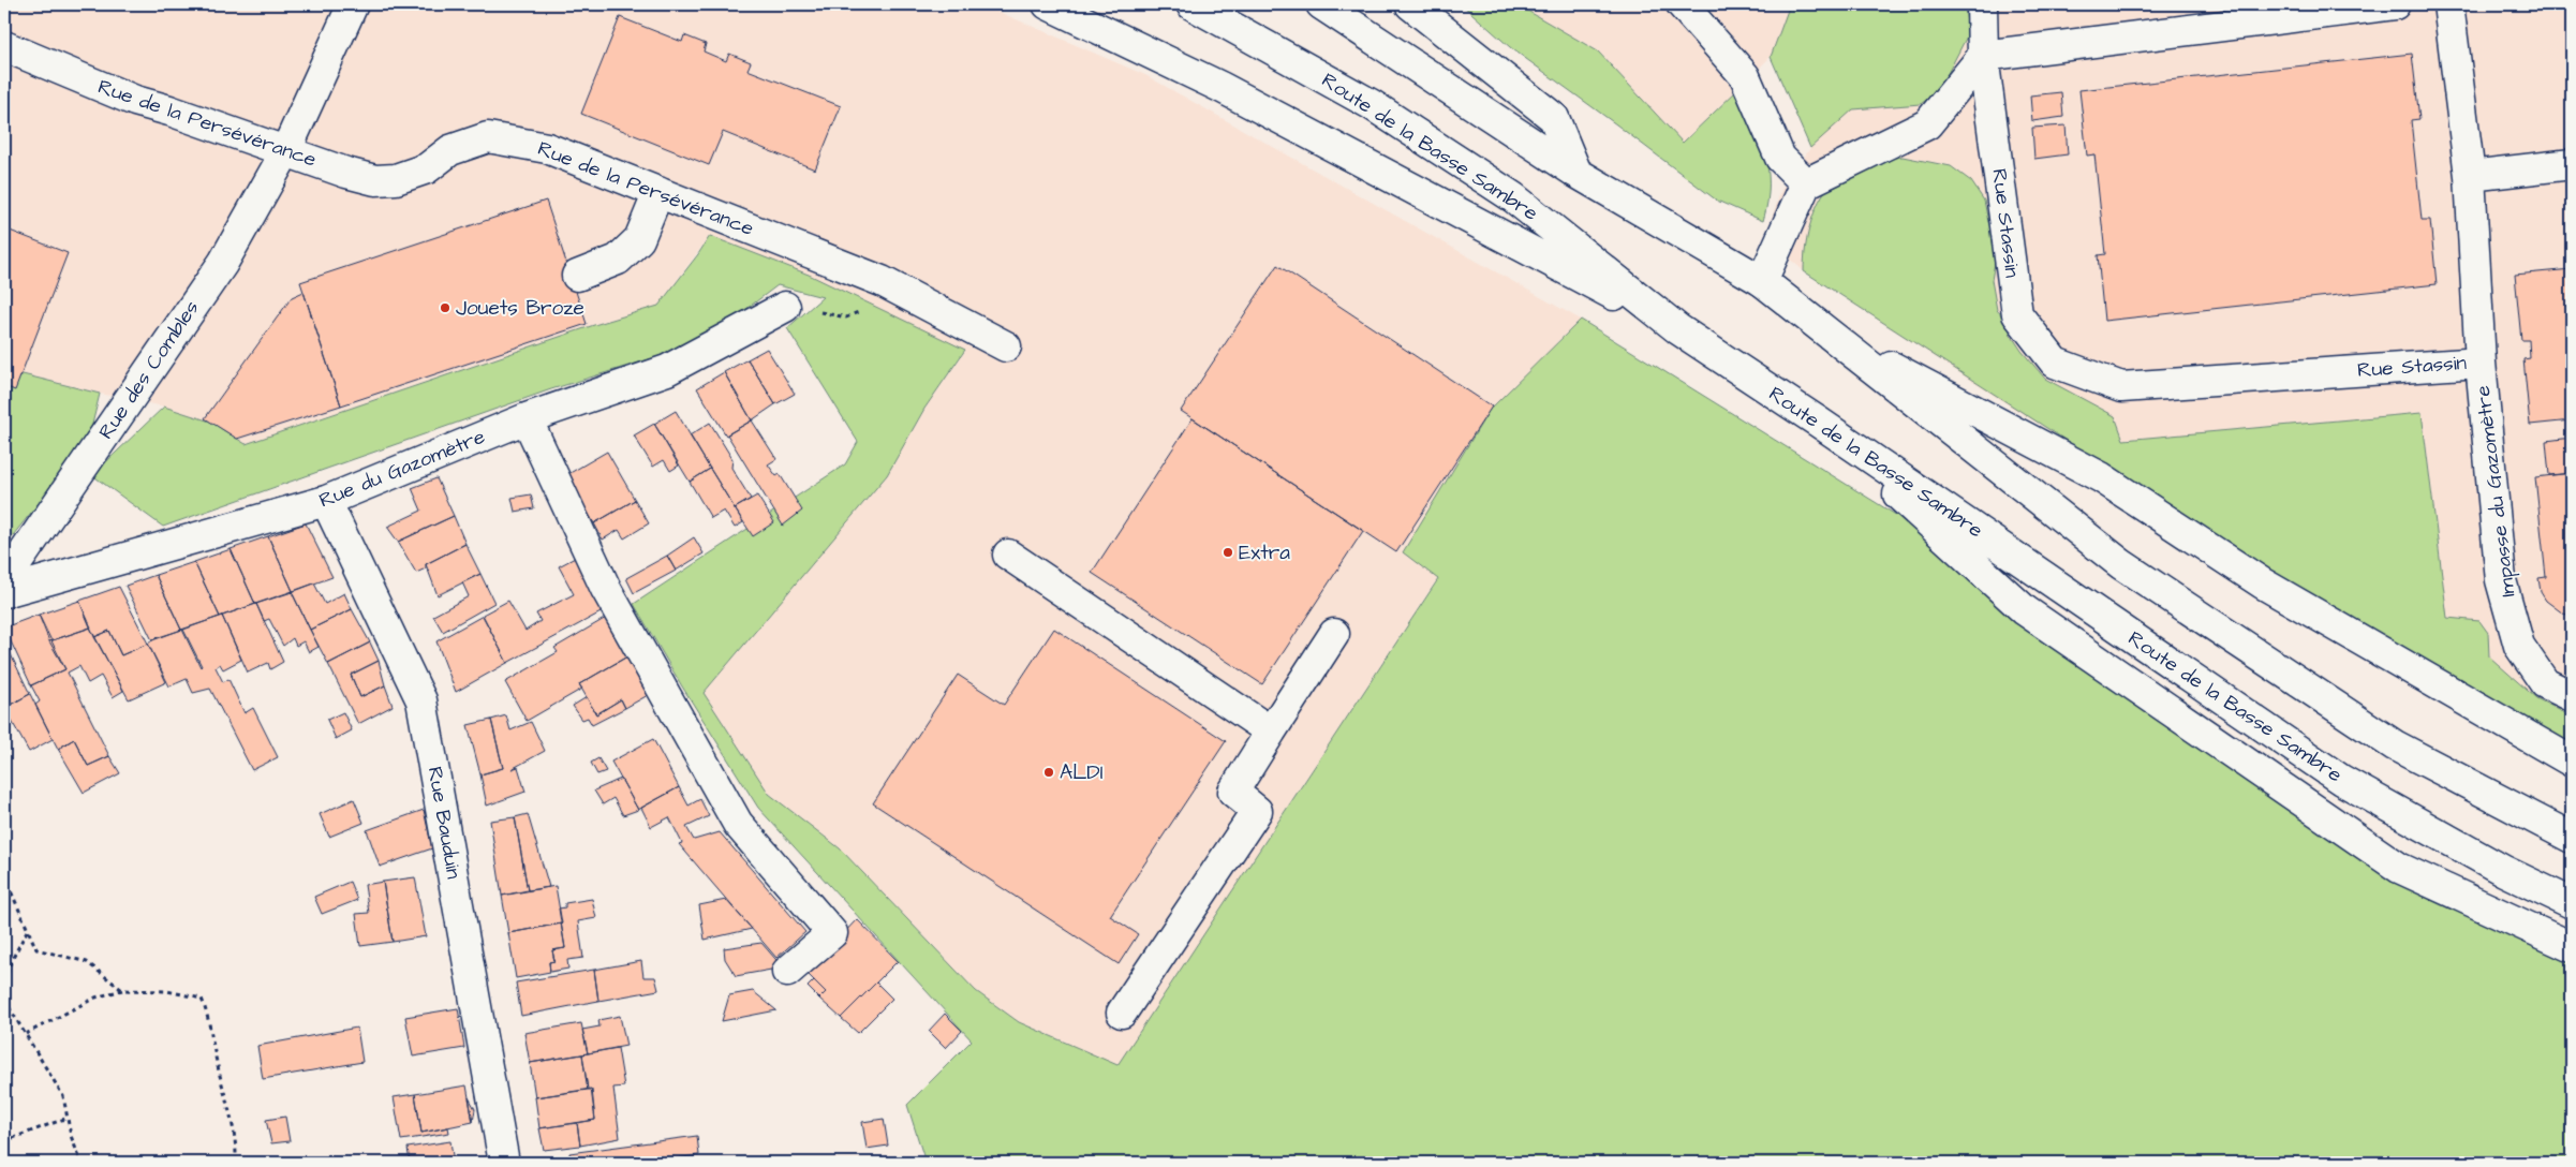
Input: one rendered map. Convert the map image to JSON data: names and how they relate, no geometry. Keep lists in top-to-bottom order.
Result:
{
  "streets": {
    "main road": [
      "Rue de la Persévérance",
      "Route de la Basse Sambre",
      "Rue Stassin",
      "Rue des Combles",
      "Rue du Gazomètre",
      "Impasse du Gazomètre",
      "Rue Bauduin"
    ]
  },
  "crossings": [
    ["Rue de la Persévérance", "Rue des Combles"],
    ["Rue Stassin", "Impasse du Gazomètre"],
    ["Rue du Gazomètre", "Rue Bauduin"]
  ],
  "places": ["Jouets Broze", "Extra", "ALDI"]
}
